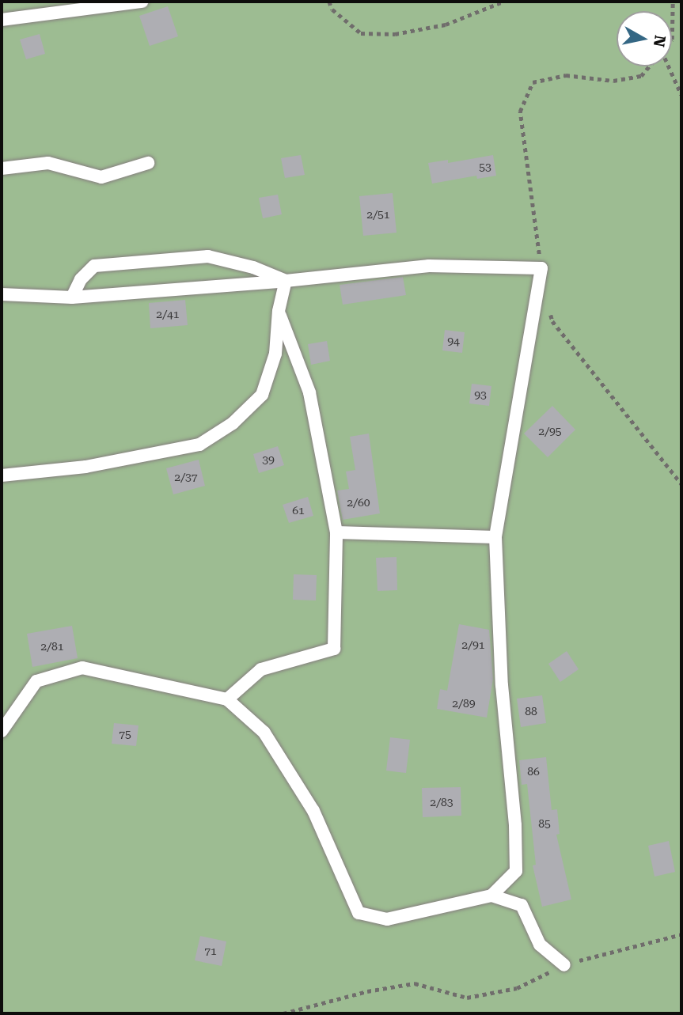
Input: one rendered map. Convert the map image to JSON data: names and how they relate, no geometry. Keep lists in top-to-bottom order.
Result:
{
  "house_numbers": [
    "53",
    "2/51",
    "2/41",
    "94",
    "93",
    "2/95",
    "39",
    "2/37",
    "2/60",
    "61",
    "2/91",
    "2/81",
    "2/89",
    "88",
    "75",
    "86",
    "2/83",
    "85",
    "71"
  ],
  "north": "right"
}
